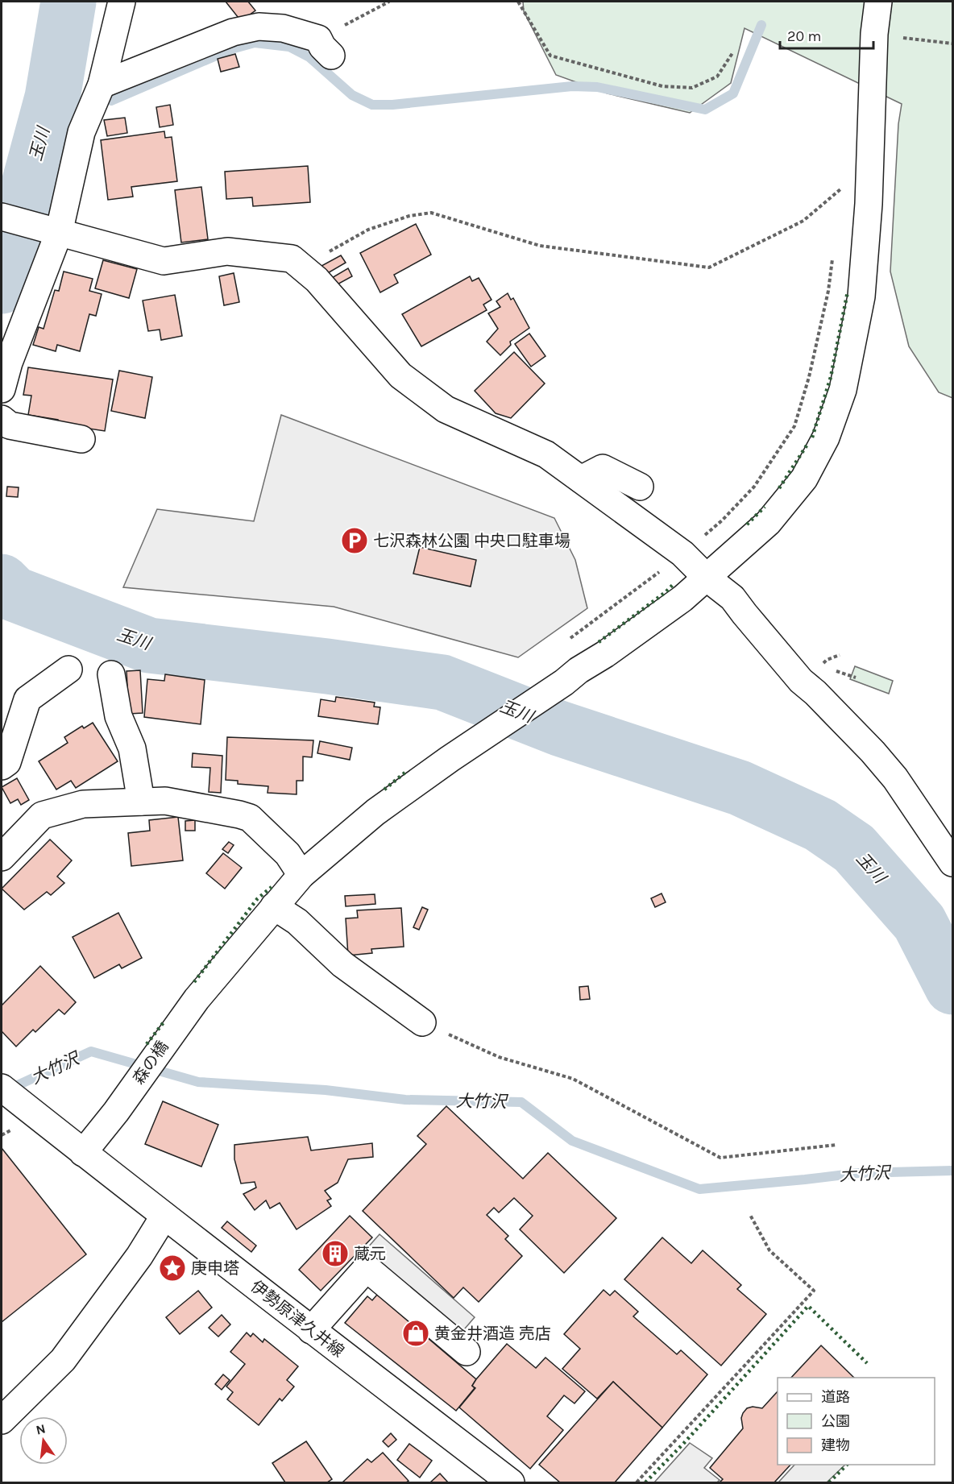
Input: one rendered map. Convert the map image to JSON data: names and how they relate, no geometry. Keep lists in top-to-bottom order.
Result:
{
  "streets": {
    "street": ["森の橋", "伊勢原津久井線"]
  },
  "crossings": [
    ["森の橋", "伊勢原津久井線"]
  ],
  "water": ["玉川", "大竹沢"],
  "places": {
    "parking": ["七沢森林公園 中央口駐車場"],
    "building": ["蔵元"],
    "place": ["庚申塔"],
    "shop": ["黄金井酒造 売店"]
  },
  "legend": ["道路", "公園", "建物"],
  "scale_bar": "20 m",
  "north": "top"
}
